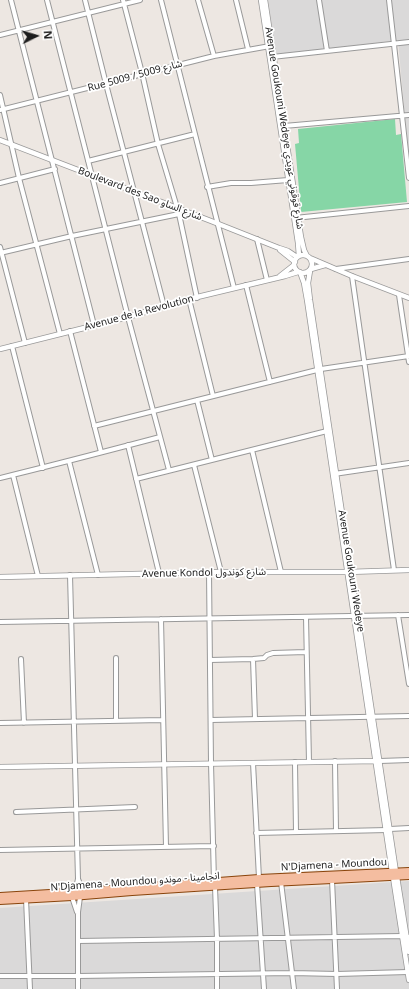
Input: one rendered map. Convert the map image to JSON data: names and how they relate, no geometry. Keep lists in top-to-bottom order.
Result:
{
  "streets": {
    "main road": ["N'Djamena - Moundou", "N'Djamena - Moundou انجامينا - موندو"],
    "street": [
      "Rue 5009 / شارع 5009",
      "Avenue Goukouni Wedeye شارع قوقوني عويدي",
      "Boulevard des Sao شارع الساو",
      "Avenue de la Revolution",
      "Avenue Goukouni Wedeye",
      "Avenue Kondol شارع كوندول"
    ]
  },
  "crossings": [
    ["Rue 5009 / شارع 5009", "Avenue Goukouni Wedeye شارع قوقوني عويدي"],
    ["Avenue Goukouni Wedeye شارع قوقوني عويدي", "Boulevard des Sao شارع الساو"],
    ["Avenue Goukouni Wedeye شارع قوقوني عويدي", "Avenue de la Revolution"],
    ["Avenue Goukouni Wedeye شارع قوقوني عويدي", "Avenue Goukouni Wedeye"],
    ["Boulevard des Sao شارع الساو", "Avenue de la Revolution"],
    ["Boulevard des Sao شارع الساو", "Avenue Goukouni Wedeye"],
    ["Avenue de la Revolution", "Avenue Goukouni Wedeye"],
    ["Avenue Goukouni Wedeye", "Avenue Kondol شارع كوندول"],
    ["Avenue Goukouni Wedeye", "N'Djamena - Moundou"],
    ["N'Djamena - Moundou", "N'Djamena - Moundou انجامينا - موندو"]
  ],
  "north": "right"
}
